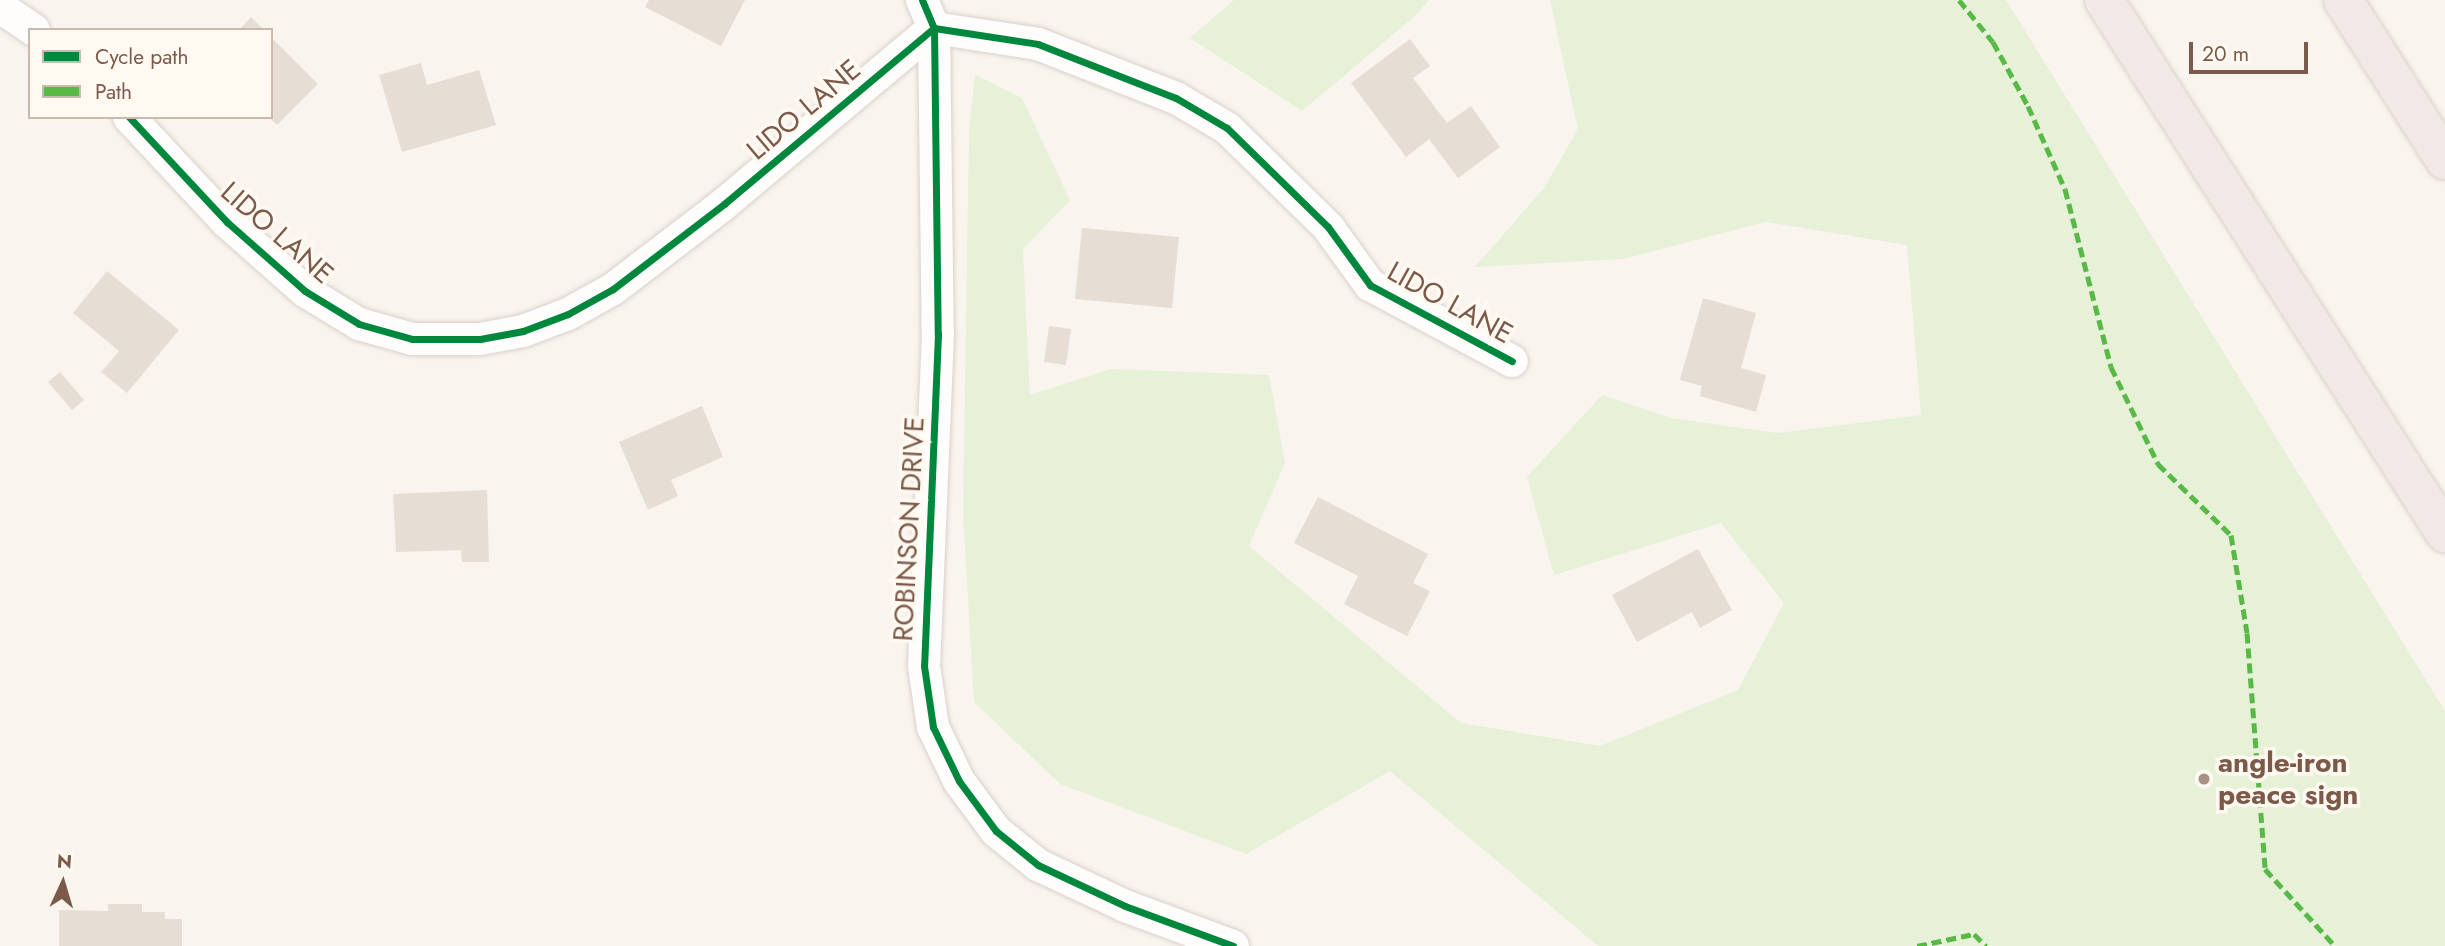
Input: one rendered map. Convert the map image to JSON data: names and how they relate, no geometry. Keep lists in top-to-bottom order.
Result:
{
  "streets": {
    "street": ["LIDO LANE", "ROBINSON DRIVE"]
  },
  "crossings": [
    ["LIDO LANE", "ROBINSON DRIVE"]
  ],
  "places": ["angle-iron peace sign"],
  "legend": ["Cycle path", "Path"],
  "scale_bar": "20 m",
  "north": "top"
}
